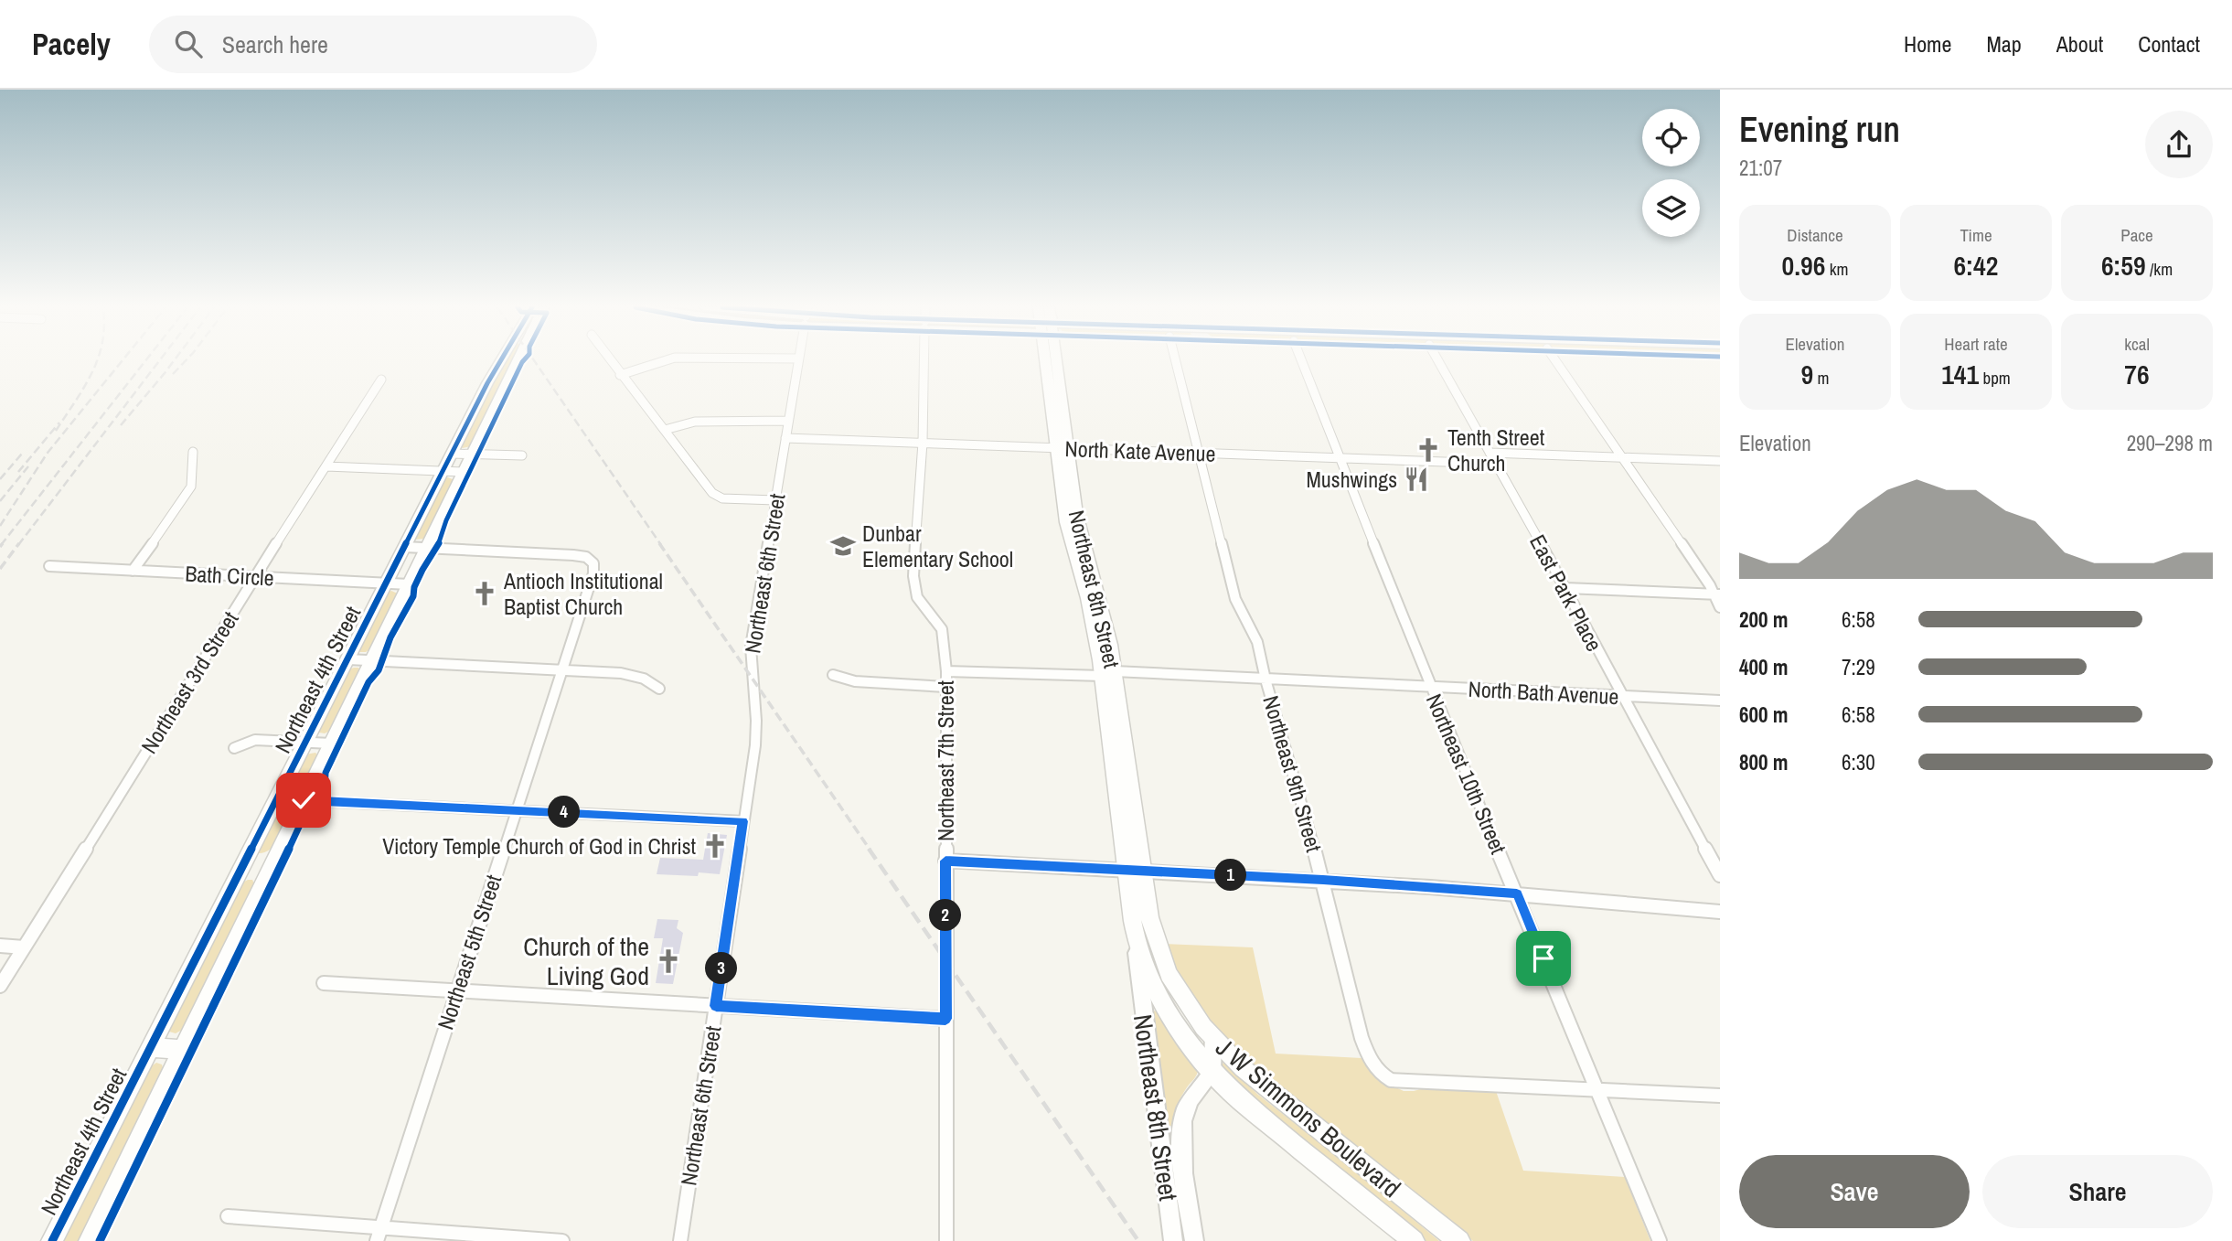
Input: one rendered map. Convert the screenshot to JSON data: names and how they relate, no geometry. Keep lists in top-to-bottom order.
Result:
{
  "streets": {
    "main road": ["Northeast 8th Street", "Northeast 4th Street", "J W Simmons Boulevard"],
    "street": [
      "North Kate Avenue",
      "Northeast 6th Street",
      "Bath Circle",
      "East Park Place",
      "Northeast 3rd Street",
      "North Bath Avenue",
      "Northeast 7th Street",
      "Northeast 9th Street",
      "Northeast 10th Street",
      "Northeast 5th Street"
    ]
  },
  "crossings": [
    ["North Kate Avenue", "Northeast 6th Street"],
    ["North Kate Avenue", "Northeast 8th Street"],
    ["North Kate Avenue", "East Park Place"],
    ["North Kate Avenue", "Northeast 7th Street"],
    ["North Kate Avenue", "Northeast 9th Street"],
    ["North Kate Avenue", "Northeast 10th Street"],
    ["Bath Circle", "Northeast 4th Street"],
    ["Bath Circle", "Northeast 3rd Street"],
    ["Northeast 8th Street", "North Bath Avenue"],
    ["Northeast 8th Street", "J W Simmons Boulevard"],
    ["East Park Place", "North Bath Avenue"],
    ["Northeast 4th Street", "Northeast 5th Street"],
    ["North Bath Avenue", "Northeast 7th Street"],
    ["North Bath Avenue", "Northeast 9th Street"],
    ["North Bath Avenue", "Northeast 10th Street"],
    ["Northeast 9th Street", "Northeast 10th Street"]
  ],
  "places": {
    "church": [
      "Tenth Street Church",
      "Antioch Institutional Baptist Church",
      "Victory Temple Church of God in Christ",
      "Church of the Living God"
    ],
    "restaurant": ["Mushwings"],
    "school or university": ["Dunbar Elementary School"]
  },
  "page": {
    "header": "Pacely",
    "search": "Search here",
    "nav": [
      "Home",
      "Map",
      "About",
      "Contact"
    ],
    "heading": ["Evening run", "21:07"],
    "stats": [
      ["Distance", "0.96 km"],
      ["Time", "6:42"],
      ["Pace", "6:59 /km"],
      ["Elevation", "9 m"],
      ["Heart rate", "141 bpm"],
      ["kcal", "76"]
    ],
    "chart": ["Elevation", "290–298 m"],
    "list": [
      {
        "name": "200 m",
        "note": "6:58"
      },
      {
        "name": "400 m",
        "note": "7:29"
      },
      {
        "name": "600 m",
        "note": "6:58"
      },
      {
        "name": "800 m",
        "note": "6:30"
      }
    ],
    "pins": [
      "4",
      "1",
      "2",
      "3"
    ],
    "buttons": ["Save", "Share"]
  }
}
